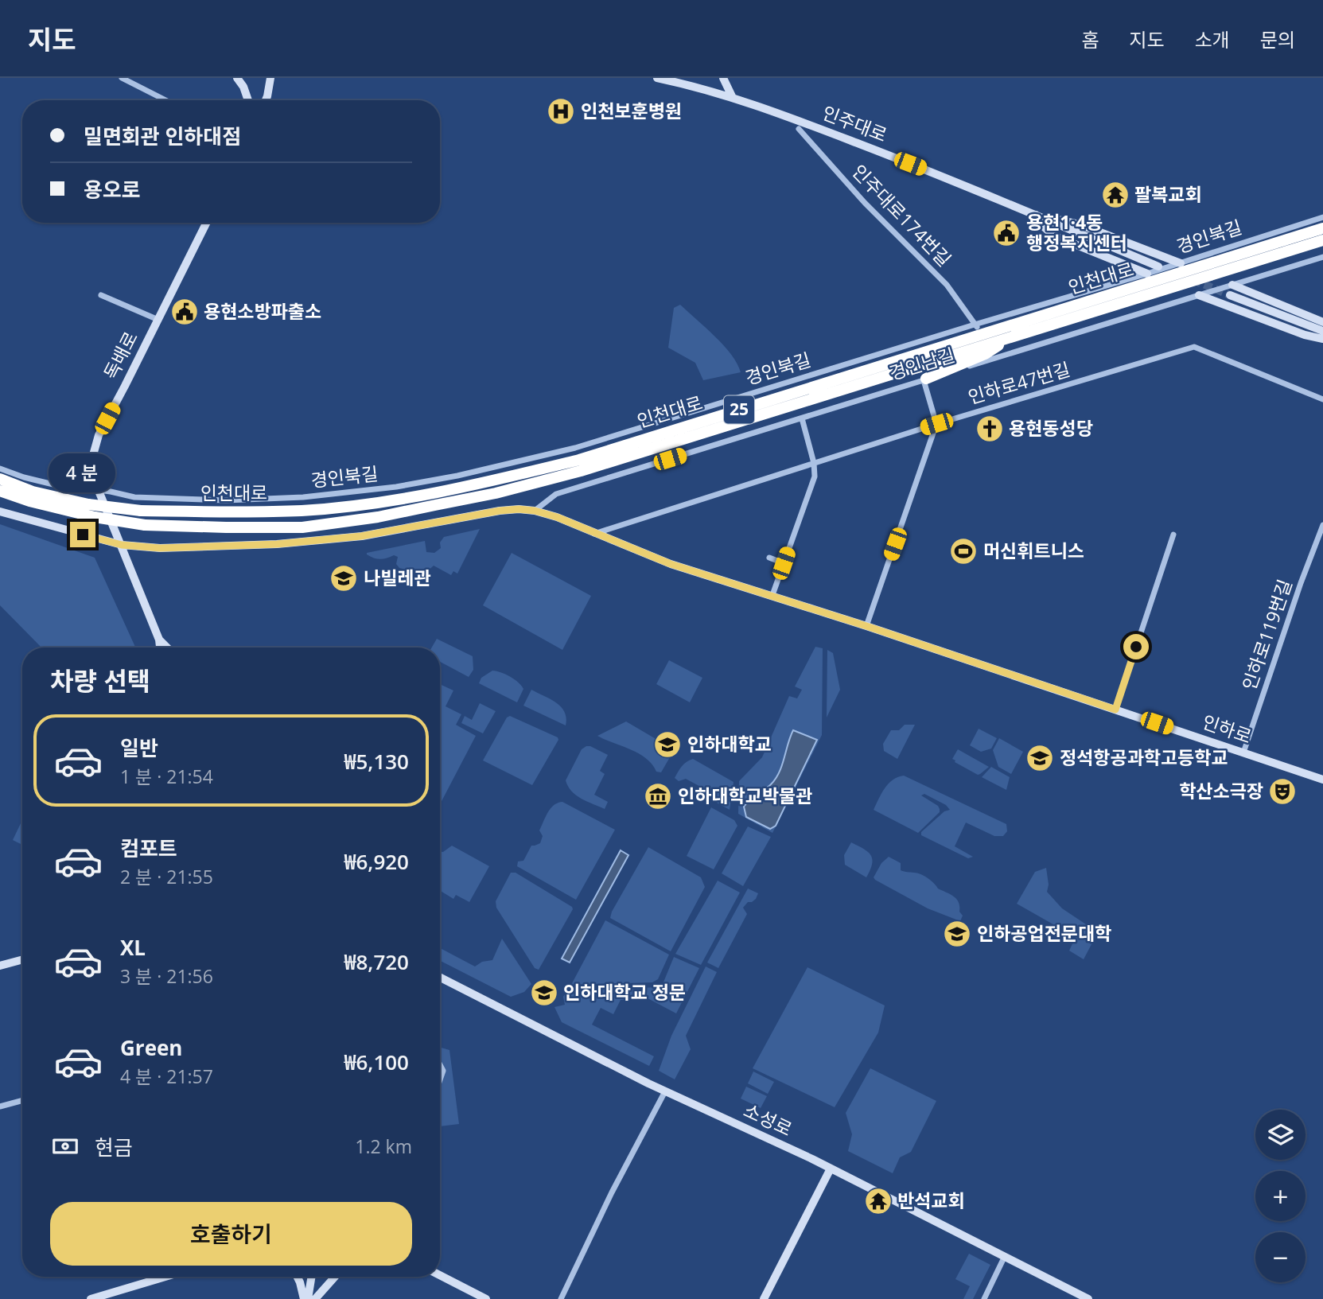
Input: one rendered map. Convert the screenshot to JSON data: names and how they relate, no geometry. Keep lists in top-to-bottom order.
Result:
{
  "streets": {
    "highway": ["인천대로", "25"],
    "main road": [
      "인주대로",
      "독배로",
      "인하로",
      "소성로"
    ],
    "street": [
      "인주대로174번길",
      "경인북길",
      "경인남길",
      "인하로47번길",
      "인하로119번길"
    ]
  },
  "crossings": [
    ["인주대로", "인주대로174번길"],
    ["인주대로174번길", "경인북길"],
    ["경인북길", "독배로"],
    ["독배로", "인하로"],
    ["경인남길", "인하로"],
    ["인하로47번길", "인하로"],
    ["인하로119번길", "인하로"]
  ],
  "places": {
    "hospital": ["인천보훈병원"],
    "temple": ["팔복교회", "반석교회"],
    "public building": ["용현1·4동 행정복지센터", "용현소방파출소"],
    "church": ["용현동성당"],
    "sports": ["머신휘트니스"],
    "school or university": [
      "나빌레관",
      "인하대학교",
      "정석항공과학고등학교",
      "인하공업전문대학",
      "인하대학교 정문"
    ],
    "theatre": ["학산소극장"],
    "museum": ["인하대학교박물관"]
  },
  "page": {
    "header": "지도",
    "nav": [
      "홈",
      "지도",
      "소개",
      "문의"
    ],
    "banner": ["밀면회관 인하대점", "용오로"],
    "bubble": "4 분",
    "heading": "차량 선택",
    "list": [
      {
        "name": "일반",
        "note": "1 분 · 21:54",
        "value": "₩5,130"
      },
      {
        "name": "컴포트",
        "note": "2 분 · 21:55",
        "value": "₩6,920"
      },
      {
        "name": "XL",
        "note": "3 분 · 21:56",
        "value": "₩8,720"
      },
      {
        "name": "Green",
        "note": "4 분 · 21:57",
        "value": "₩6,100"
      }
    ],
    "map_buttons": ["+", "−"],
    "pay": ["현금", "1.2 km"],
    "buttons": "호출하기"
  }
}
